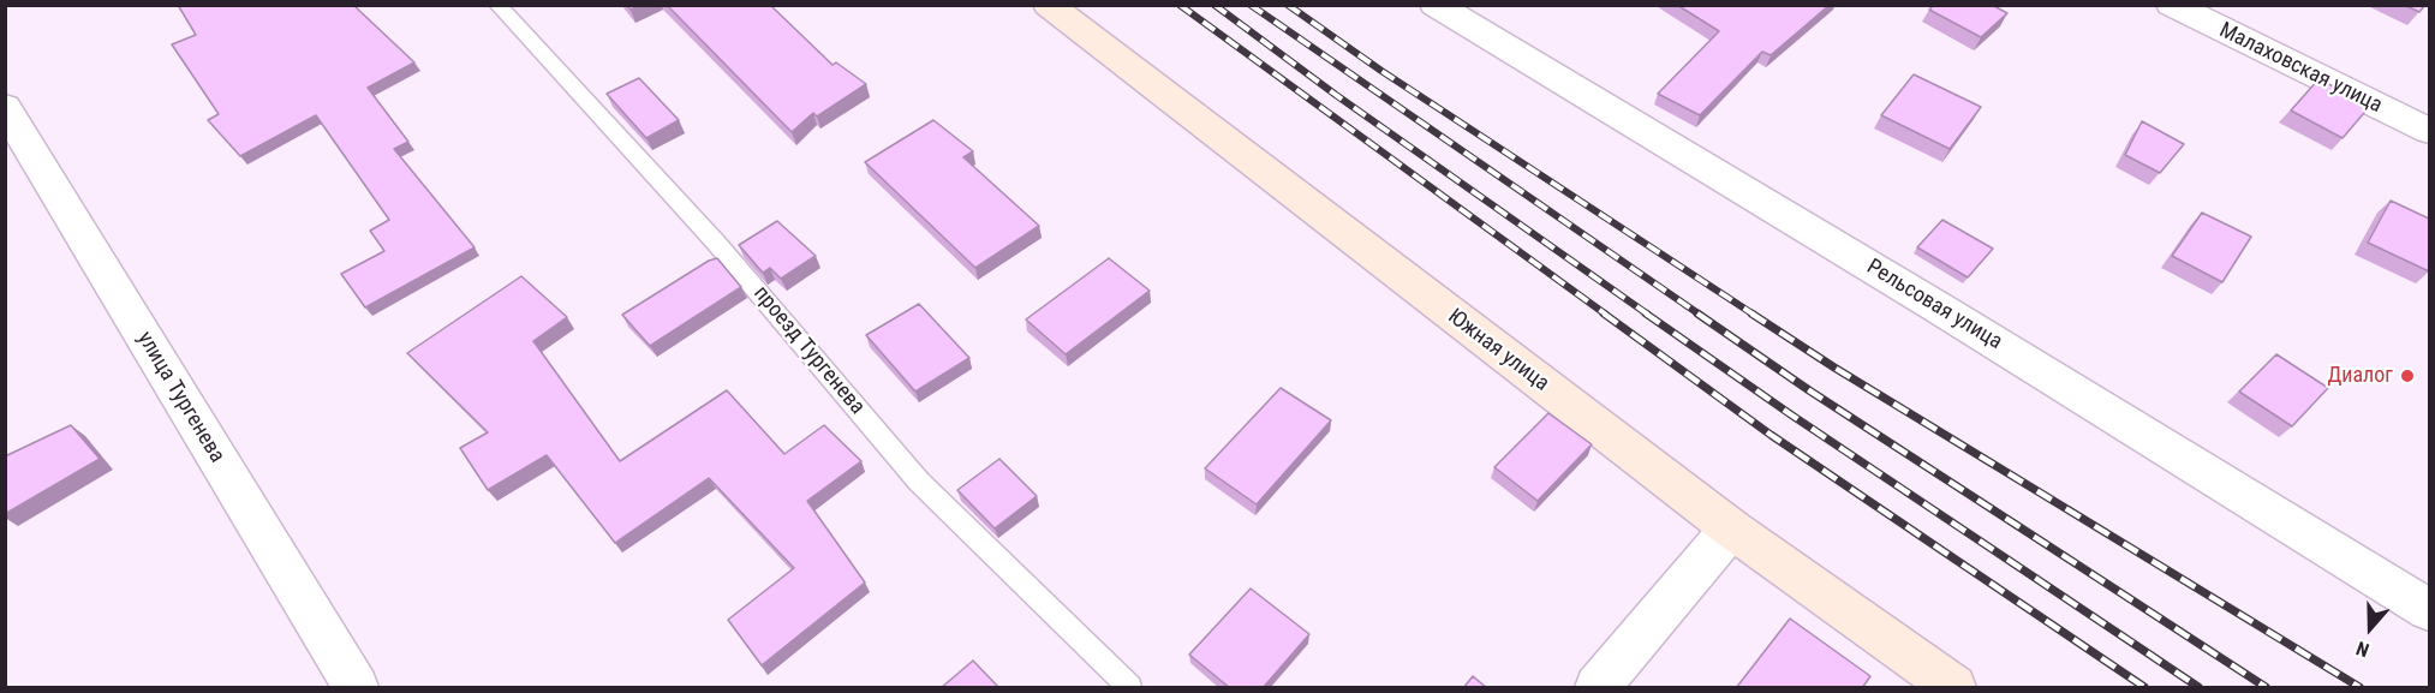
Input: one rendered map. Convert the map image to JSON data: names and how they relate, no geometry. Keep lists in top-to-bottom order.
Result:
{
  "streets": {
    "street": [
      "Малаховская улица",
      "Рельсовая улица",
      "Южная улица",
      "улица Тургенева"
    ],
    "lane": ["проезд Тургенева"]
  },
  "places": ["Диалог"],
  "north": "bottom"
}
